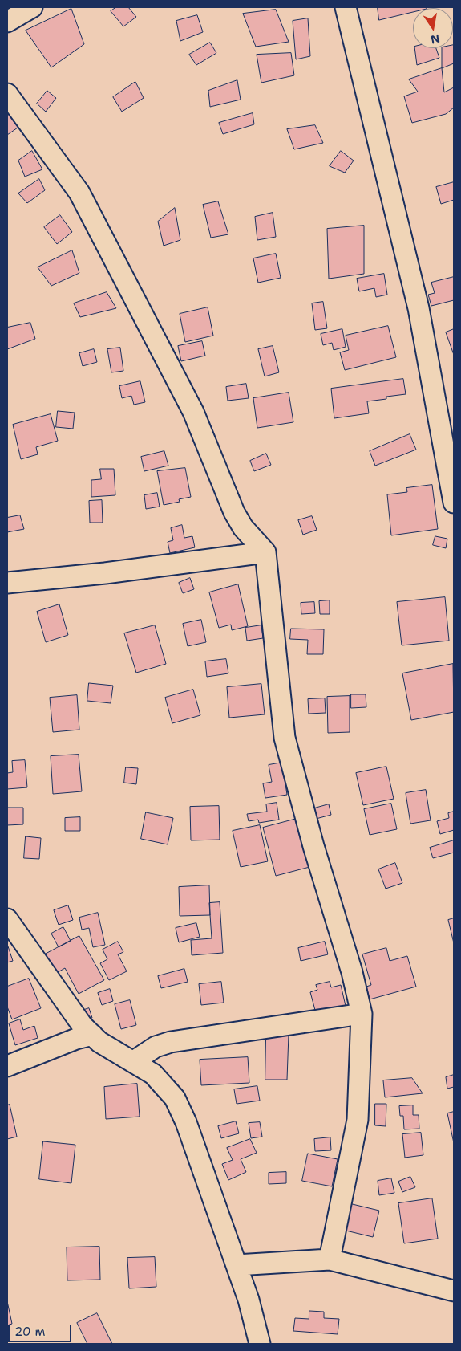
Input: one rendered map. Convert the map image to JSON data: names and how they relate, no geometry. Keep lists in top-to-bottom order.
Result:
{
  "scale_bar": "20 m",
  "north": "bottom"
}
